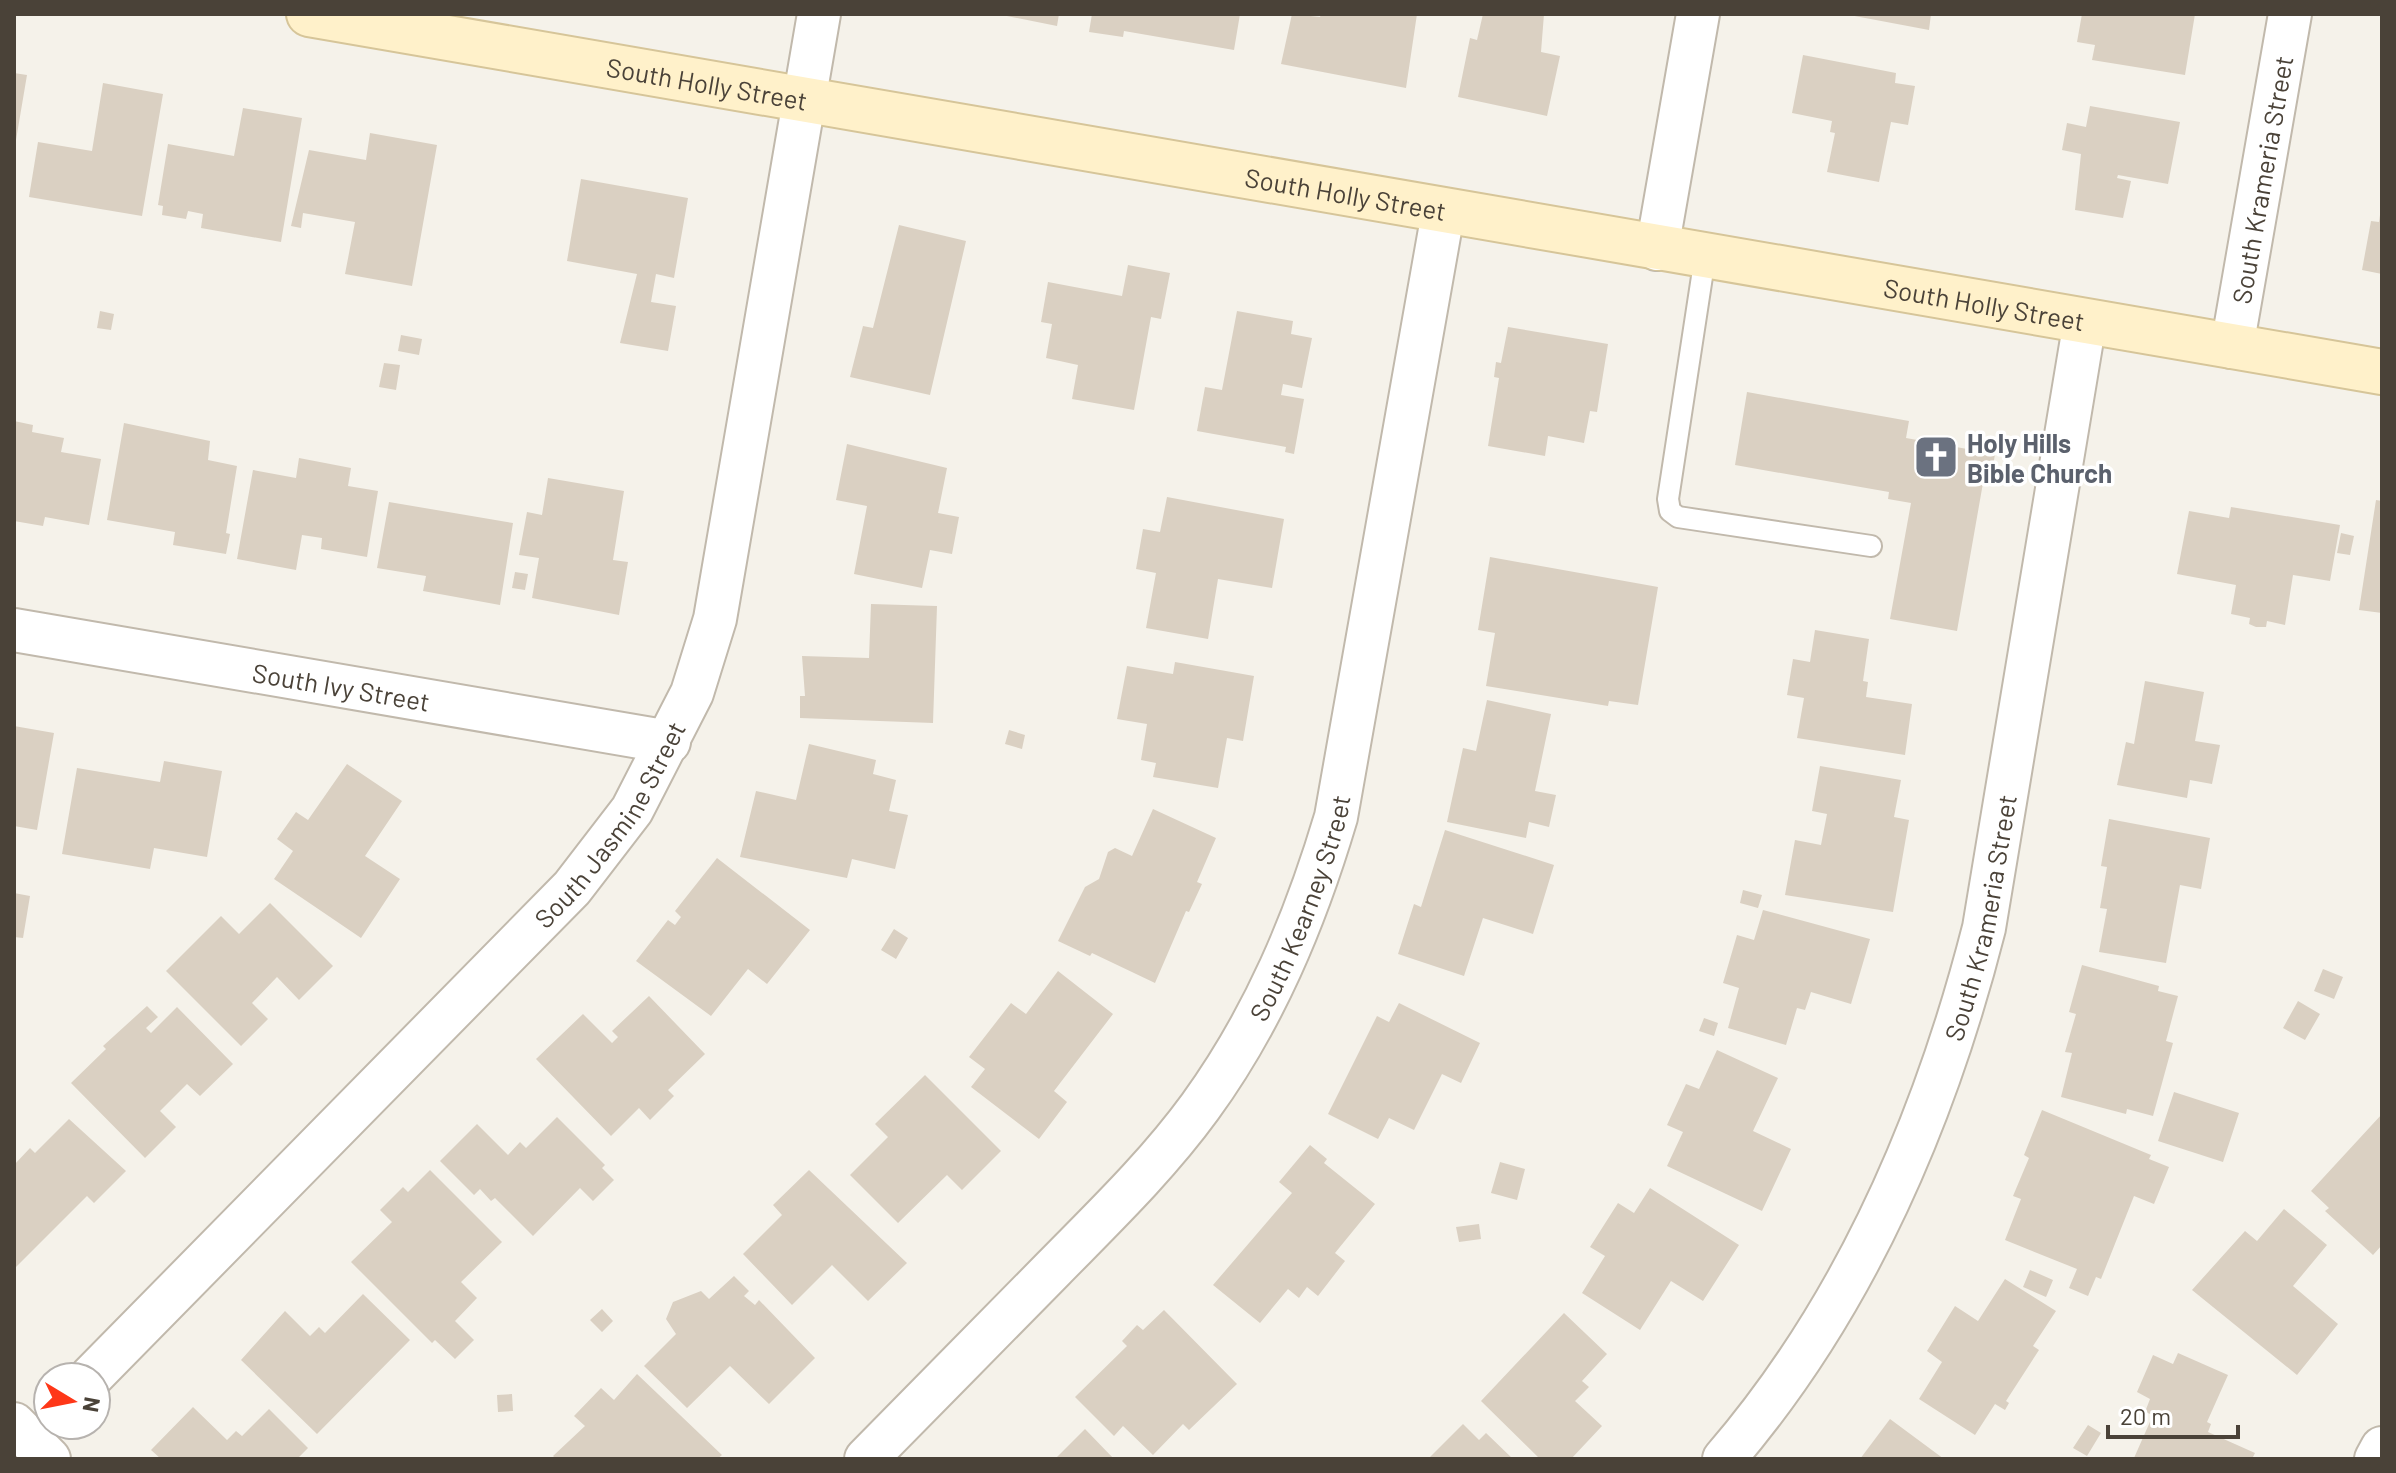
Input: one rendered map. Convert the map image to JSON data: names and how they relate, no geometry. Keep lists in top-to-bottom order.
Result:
{
  "streets": {
    "street": [
      "South Holly Street",
      "South Krameria Street",
      "South Ivy Street",
      "South Jasmine Street",
      "South Kearney Street"
    ]
  },
  "crossings": [
    ["South Holly Street", "South Krameria Street"],
    ["South Holly Street", "South Jasmine Street"],
    ["South Holly Street", "South Kearney Street"],
    ["South Ivy Street", "South Jasmine Street"]
  ],
  "places": {
    "church": ["Holy Hills Bible Church"]
  },
  "scale_bar": "20 m",
  "north": "right"
}
